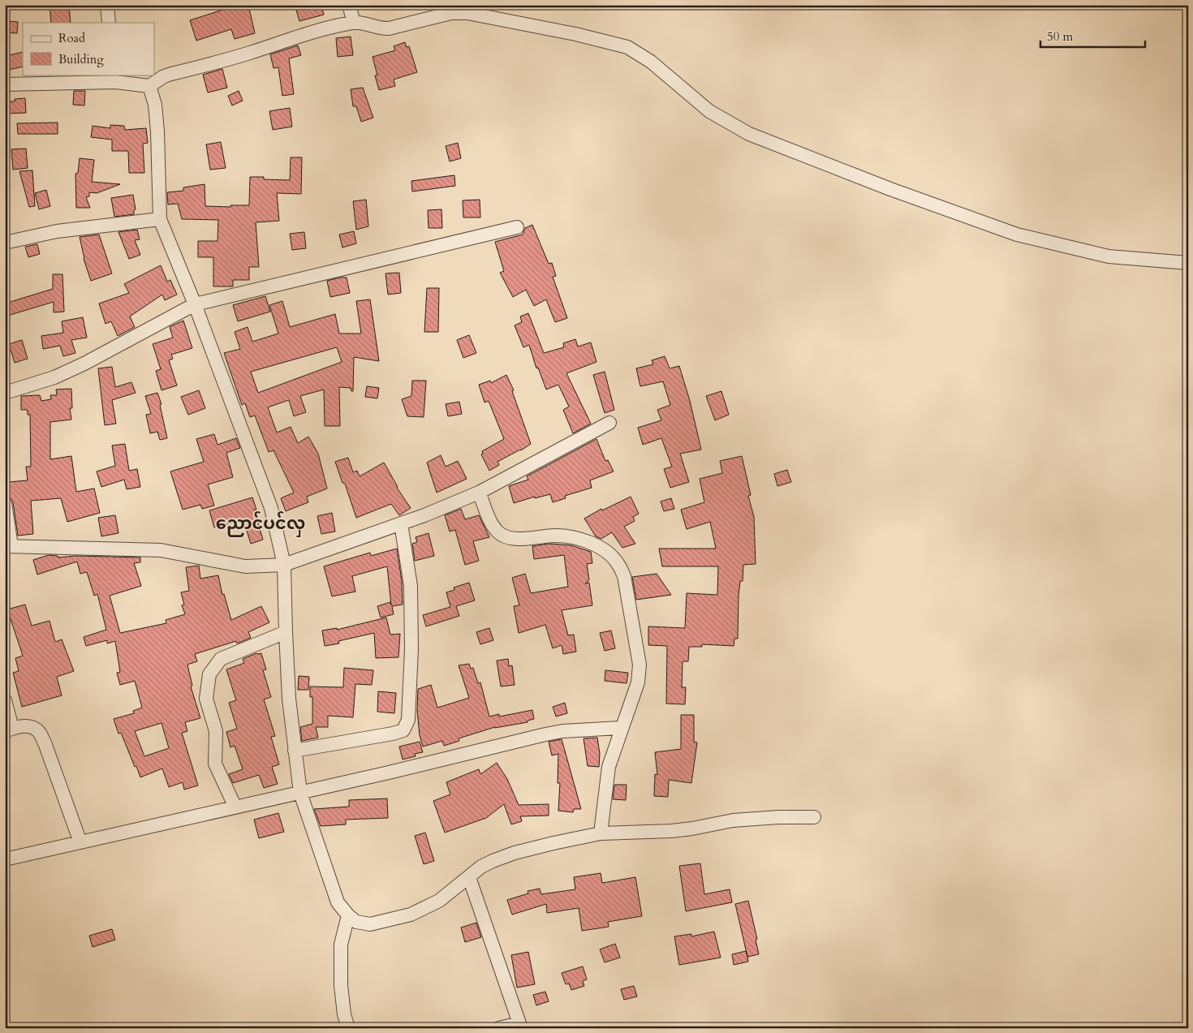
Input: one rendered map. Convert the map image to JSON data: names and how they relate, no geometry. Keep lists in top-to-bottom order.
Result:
{
  "districts": ["ညောင်ပင်လှ"],
  "legend": ["Road", "Building"],
  "scale_bar": "50 m"
}
